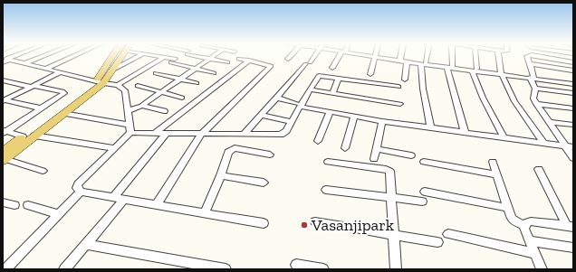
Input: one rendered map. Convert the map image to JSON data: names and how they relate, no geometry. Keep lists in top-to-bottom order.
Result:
{
  "places": ["Vasanjipark"]
}
